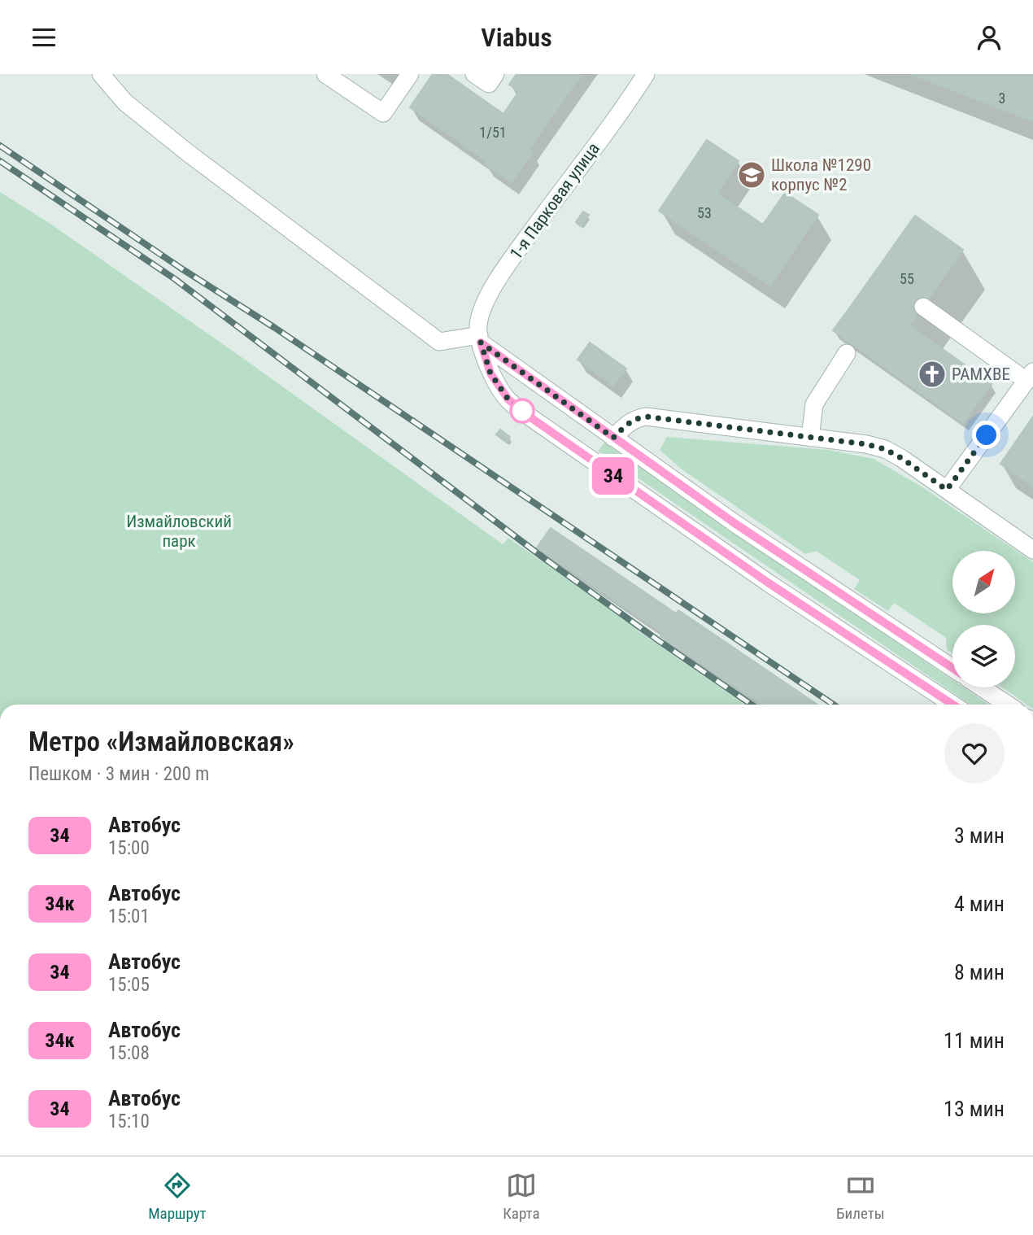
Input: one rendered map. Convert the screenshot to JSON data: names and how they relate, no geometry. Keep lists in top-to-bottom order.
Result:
{
  "streets": {
    "street": ["1-я Парковая улица"]
  },
  "parks": ["Измайловский парк"],
  "places": {
    "school or university": ["Школа №1290 корпус №2"],
    "church": ["РАМХВЕ"]
  },
  "lines": ["bus line 34"],
  "house_numbers": [
    "3",
    "1/51",
    "53",
    "55"
  ],
  "north": "top right",
  "page": {
    "header": "Viabus",
    "on_map": "34",
    "heading": ["Метро «Измайловская»", "Пешком · 3 мин · 200 m"],
    "list": [
      {
        "mark": "34",
        "name": "Автобус",
        "note": "15:00",
        "value": "3 мин"
      },
      {
        "mark": "34к",
        "name": "Автобус",
        "note": "15:01",
        "value": "4 мин"
      },
      {
        "mark": "34",
        "name": "Автобус",
        "note": "15:05",
        "value": "8 мин"
      },
      {
        "mark": "34к",
        "name": "Автобус",
        "note": "15:08",
        "value": "11 мин"
      },
      {
        "mark": "34",
        "name": "Автобус",
        "note": "15:10",
        "value": "13 мин"
      }
    ],
    "tabs": ["Маршрут", "Карта", "Билеты"]
  }
}
